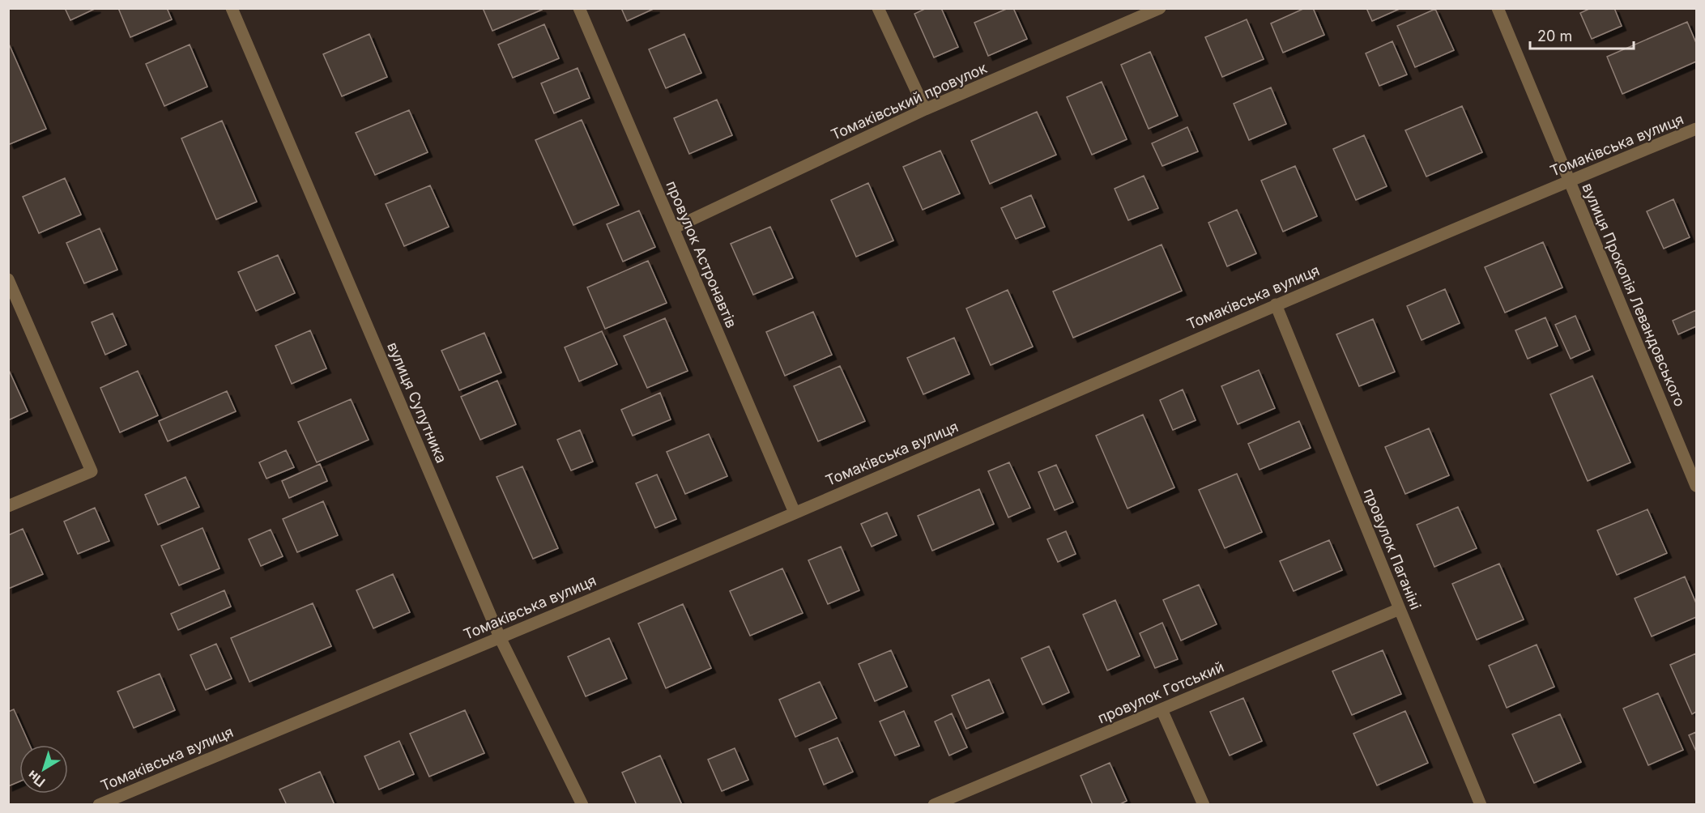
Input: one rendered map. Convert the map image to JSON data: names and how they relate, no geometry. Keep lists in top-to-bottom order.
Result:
{
  "streets": {
    "street": [
      "Томаківський провулок",
      "Томаківська вулиця",
      "провулок Астронавтів",
      "вулиця Прокопія Левандовського",
      "вулиця Супутника",
      "провулок Паганіні",
      "провулок Готський"
    ]
  },
  "crossings": [
    ["Томаківський провулок", "провулок Астронавтів"],
    ["Томаківська вулиця", "провулок Астронавтів"],
    ["Томаківська вулиця", "вулиця Прокопія Левандовського"],
    ["Томаківська вулиця", "вулиця Супутника"],
    ["Томаківська вулиця", "провулок Паганіні"],
    ["провулок Паганіні", "провулок Готський"]
  ],
  "scale_bar": "20 m",
  "north": "bottom left"
}
